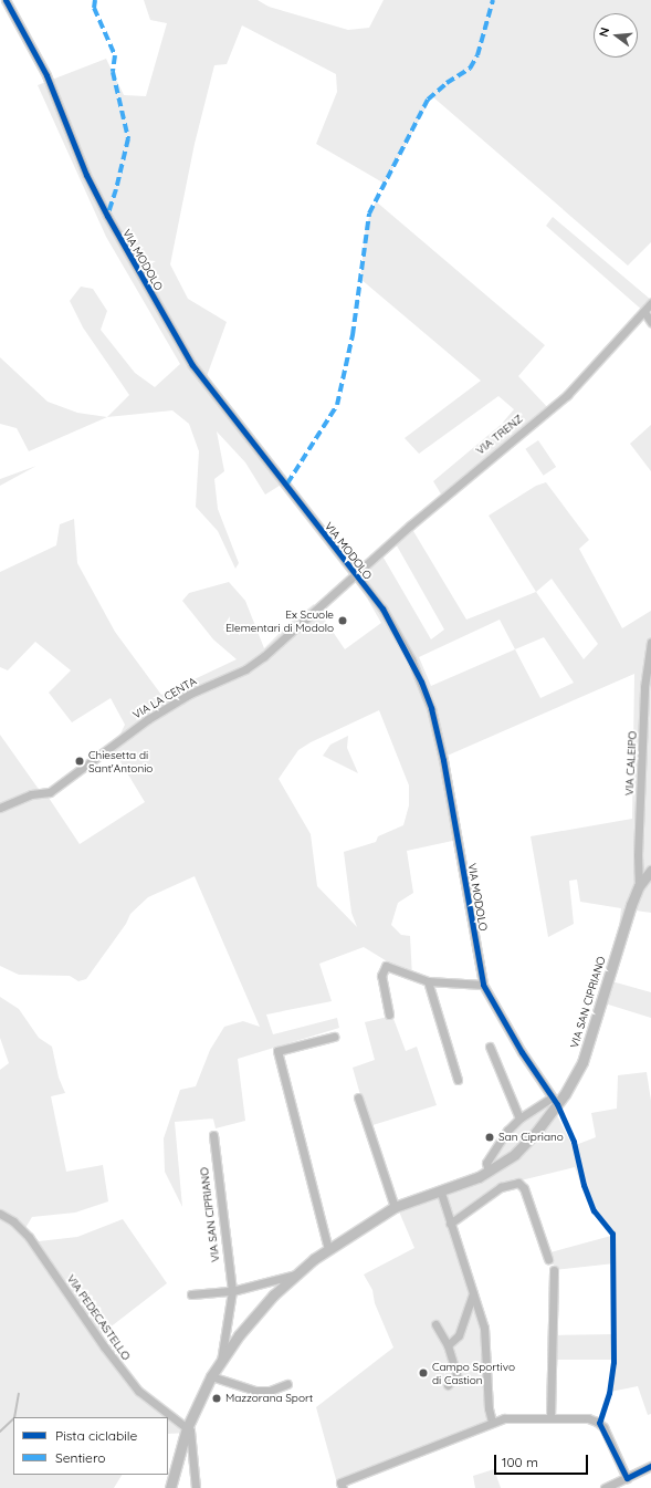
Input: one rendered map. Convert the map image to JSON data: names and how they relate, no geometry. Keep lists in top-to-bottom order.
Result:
{
  "streets": {
    "main road": ["VIA SAN CIPRIANO"],
    "street": [
      "VIA MODOLO",
      "VIA TRENZ",
      "VIA LA CENTA",
      "VIA CALEIPO",
      "VIA PEDECASTELLO"
    ]
  },
  "crossings": [
    ["VIA MODOLO", "VIA TRENZ"],
    ["VIA MODOLO", "VIA LA CENTA"],
    ["VIA MODOLO", "VIA SAN CIPRIANO"],
    ["VIA TRENZ", "VIA LA CENTA"],
    ["VIA CALEIPO", "VIA SAN CIPRIANO"],
    ["VIA SAN CIPRIANO", "VIA PEDECASTELLO"]
  ],
  "places": [
    "Ex Scuole Elementari di Modolo",
    "Chiesetta di Sant'Antonio",
    "San Cipriano",
    "Campo Sportivo di Castion",
    "Mazzorana Sport"
  ],
  "legend": ["Pista ciclabile", "Sentiero"],
  "scale_bar": "100 m",
  "north": "left"
}
